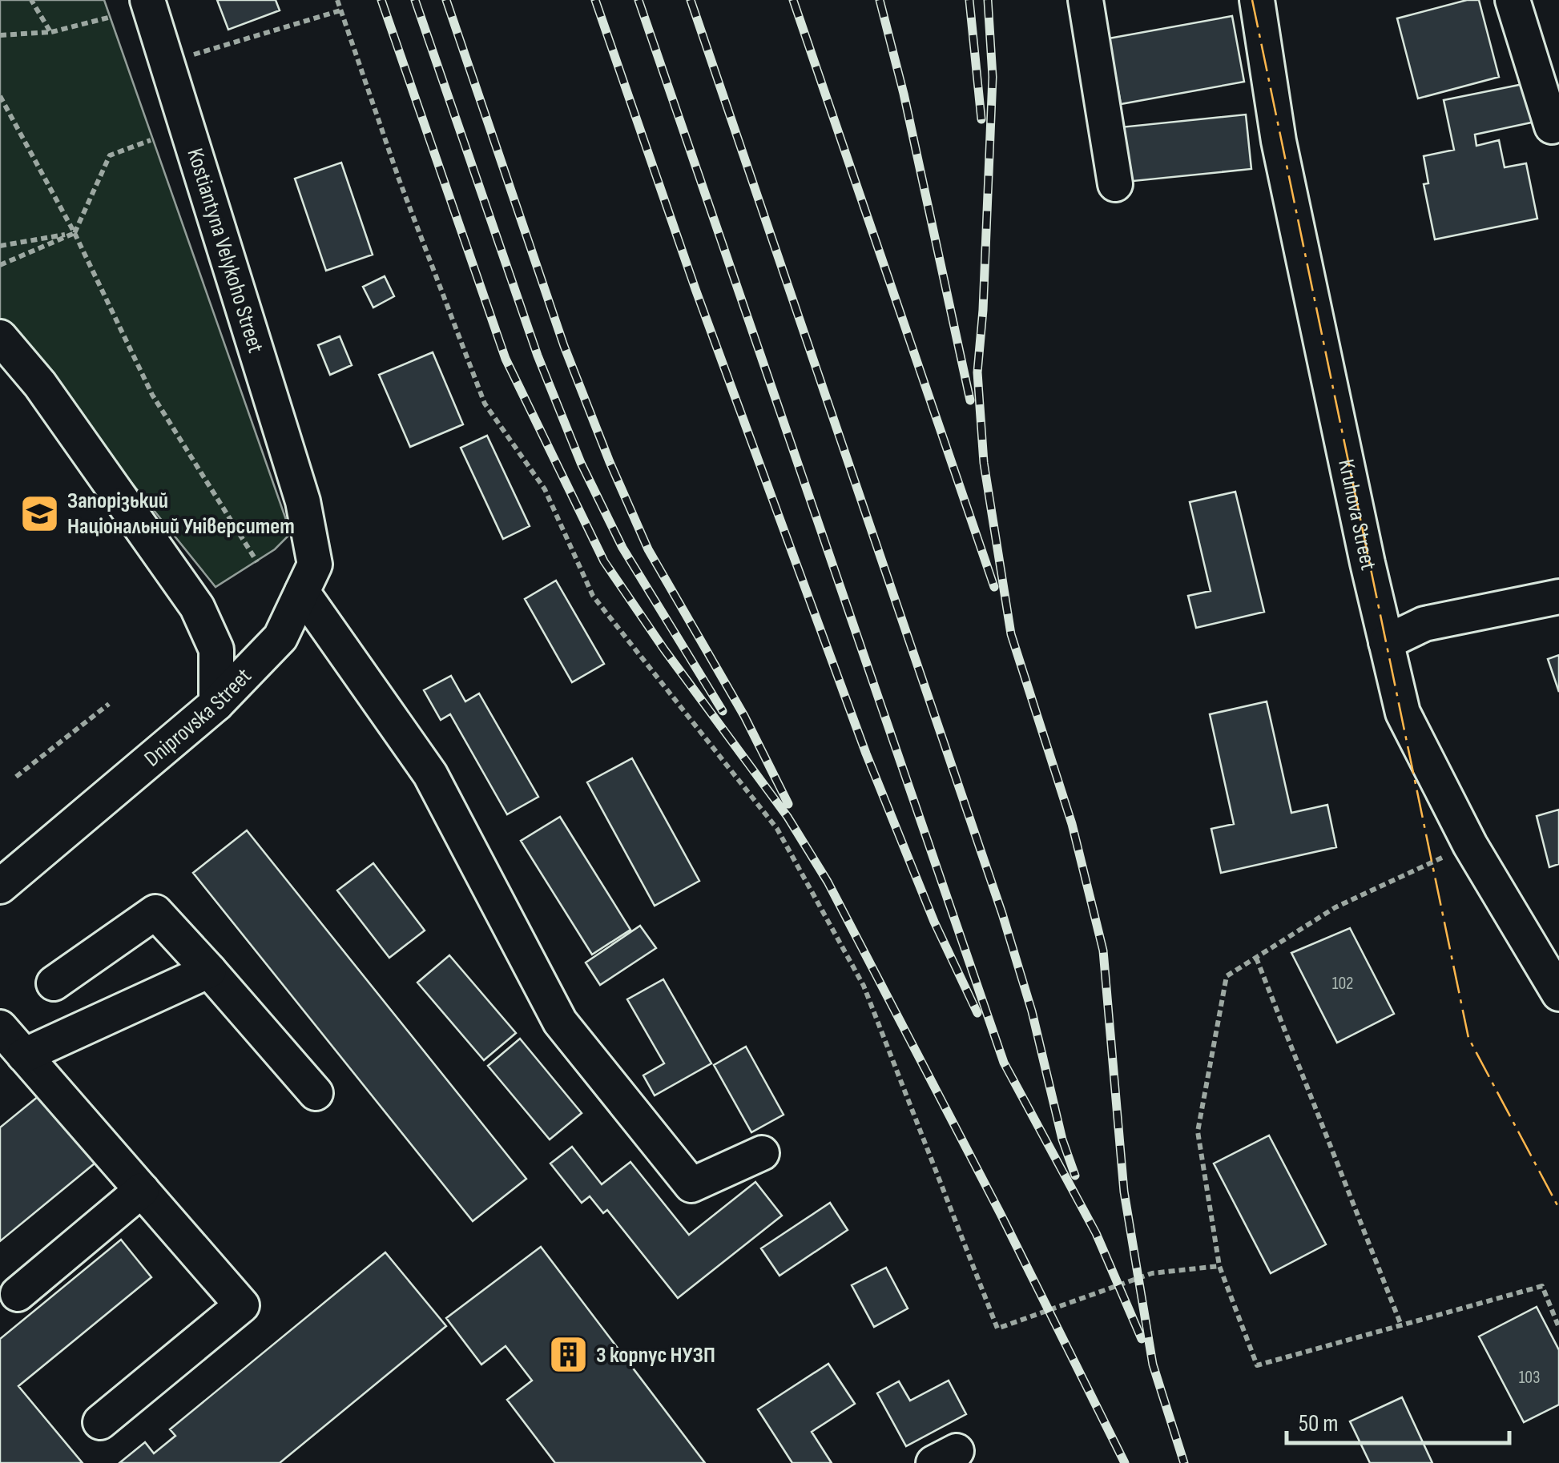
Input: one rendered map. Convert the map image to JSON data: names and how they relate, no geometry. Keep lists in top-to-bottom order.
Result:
{
  "streets": {
    "street": ["Kostiantyna Velykoho Street", "Kruhova Street", "Dniprovska Street"]
  },
  "crossings": [
    ["Kostiantyna Velykoho Street", "Dniprovska Street"]
  ],
  "places": {
    "school or university": ["Запорізький Національний Університет"],
    "building": ["3 корпус НУЗП"]
  },
  "house_numbers": ["102", "103"],
  "scale_bar": "50 m"
}
